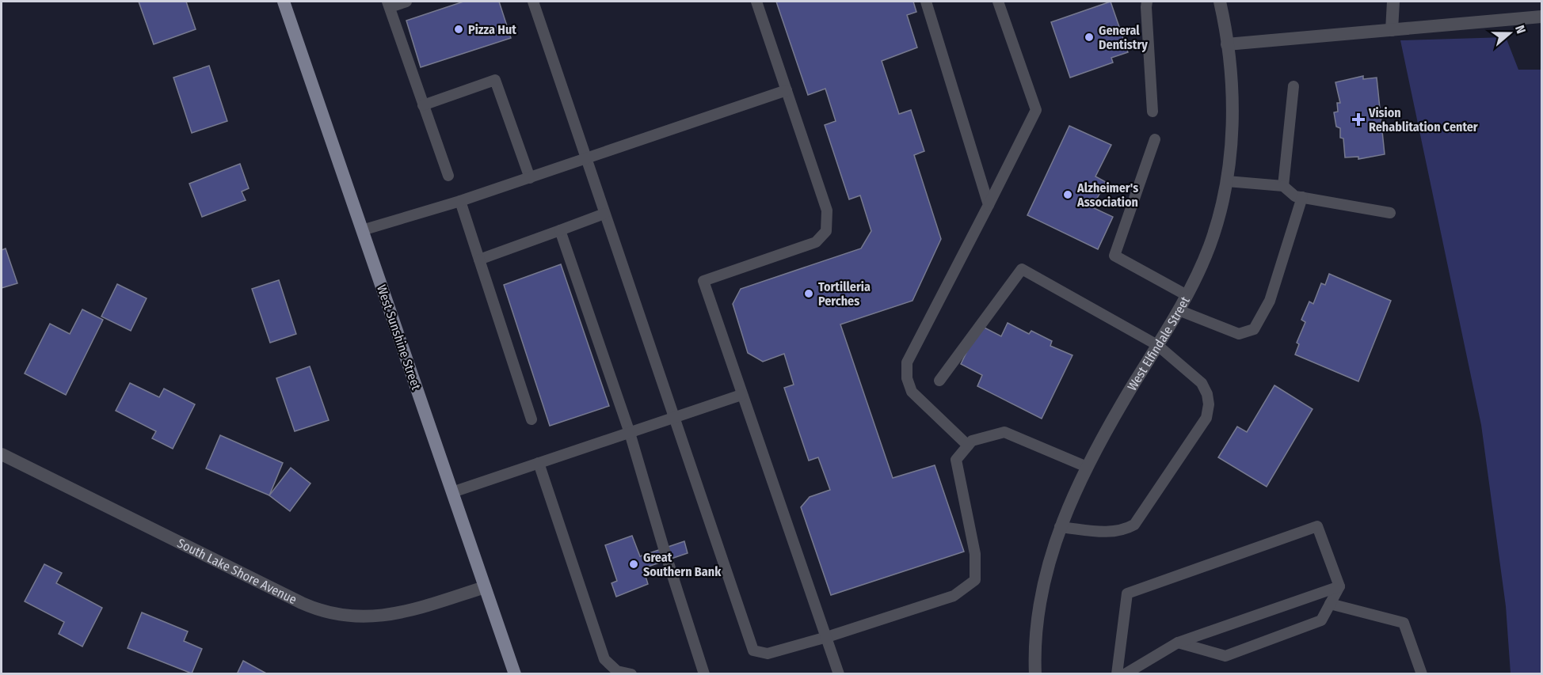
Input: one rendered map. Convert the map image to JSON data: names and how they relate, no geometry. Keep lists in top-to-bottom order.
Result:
{
  "streets": {
    "main road": ["West Sunshine Street"],
    "street": ["West Elfindale Street", "South Lake Shore Avenue"]
  },
  "crossings": [
    ["West Sunshine Street", "South Lake Shore Avenue"]
  ],
  "places": {
    "other": [
      "Pizza Hut",
      "General Dentistry",
      "Alzheimer's Association",
      "Tortilleria Perches",
      "Great Southern Bank"
    ],
    "health": ["Vision Rehablitation Center"]
  },
  "north": "right"
}
